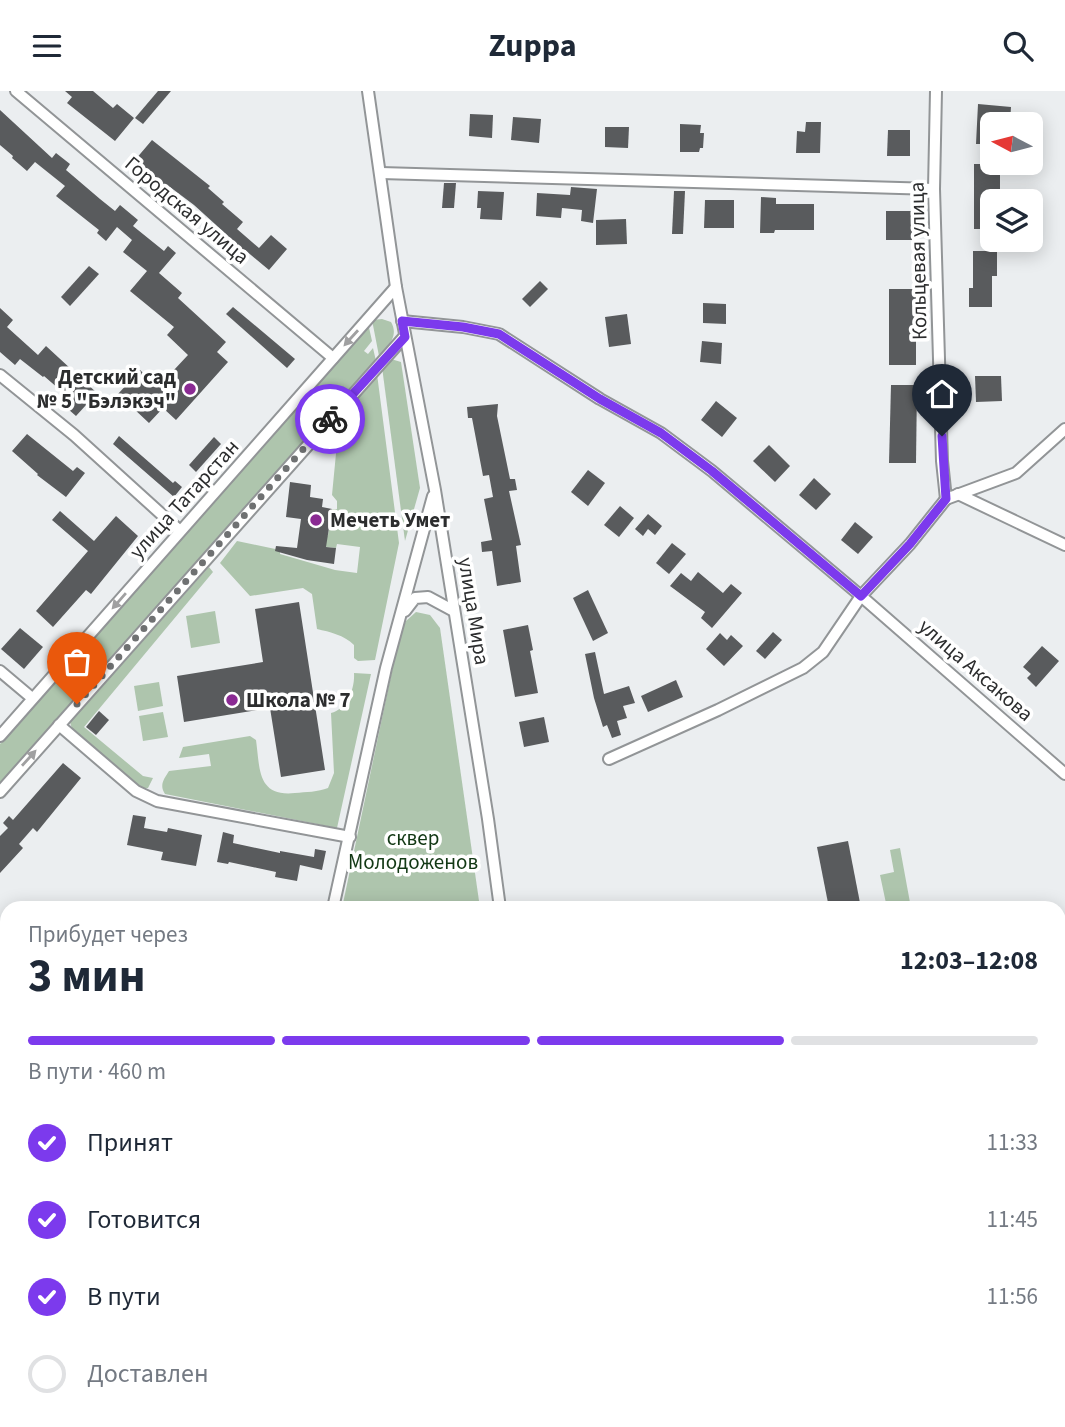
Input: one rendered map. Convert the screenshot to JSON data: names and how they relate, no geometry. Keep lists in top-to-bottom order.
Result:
{
  "streets": {
    "street": [
      "Городская улица",
      "Кольцевая улица",
      "улица Татарстан",
      "улица Мира",
      "улица Аксакова"
    ]
  },
  "crossings": [
    ["Городская улица", "улица Татарстан"],
    ["улица Татарстан", "улица Мира"]
  ],
  "parks": ["сквер Молодоженов"],
  "places": ["Детский сад № 5 \"Бэлэкэч\"", "Мечеть Умет", "Школа № 7"],
  "north": "left",
  "page": {
    "header": "Zuppa",
    "heading": ["3 мин", "Прибудет через", "12:03–12:08"],
    "bar": "В пути · 460 m",
    "list": [
      ["Принят", "11:33"],
      ["Готовится", "11:45"],
      ["В пути", "11:56"],
      "Доставлен"
    ]
  }
}
